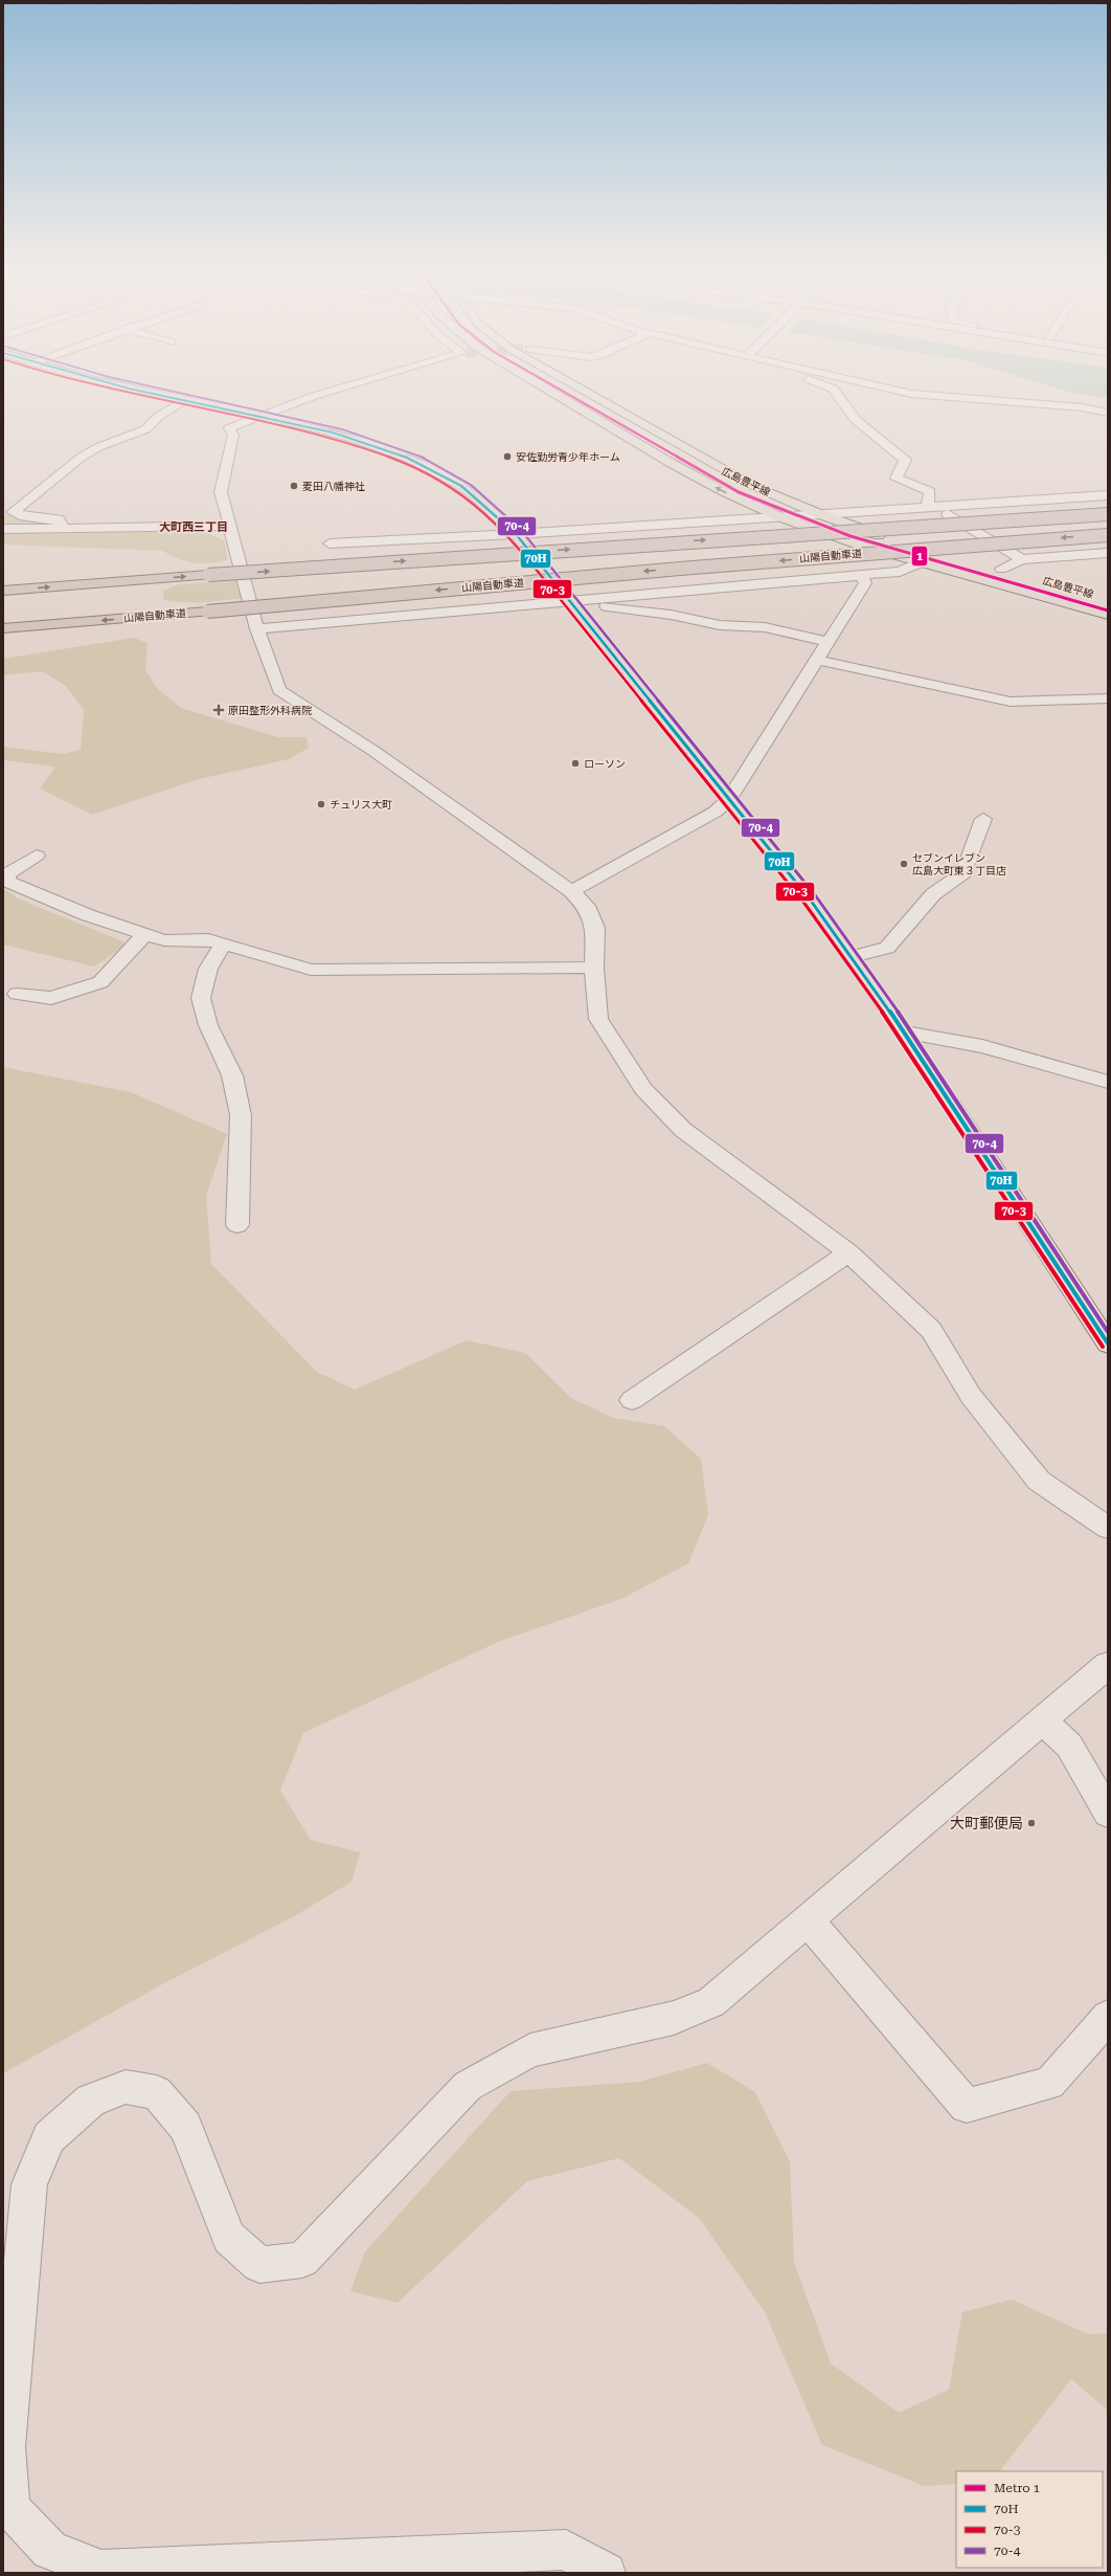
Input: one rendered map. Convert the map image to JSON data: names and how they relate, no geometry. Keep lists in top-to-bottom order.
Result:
{
  "streets": {
    "highway": ["山陽自動車道"],
    "main road": ["広島豊平線"]
  },
  "districts": ["大町西三丁目"],
  "places": {
    "other": [
      "安佐勤労青少年ホーム",
      "麦田八幡神社",
      "ローソン",
      "チュリス大町",
      "セブンイレブン 広島大町東３丁目店",
      "大町郵便局"
    ],
    "health": ["原田整形外科病院"]
  },
  "lines": [
    "metro line 1",
    "transit line 70H",
    "transit line 70-3",
    "transit line 70-4"
  ],
  "legend": [
    "Metro 1",
    "70H",
    "70-3",
    "70-4"
  ]
}
